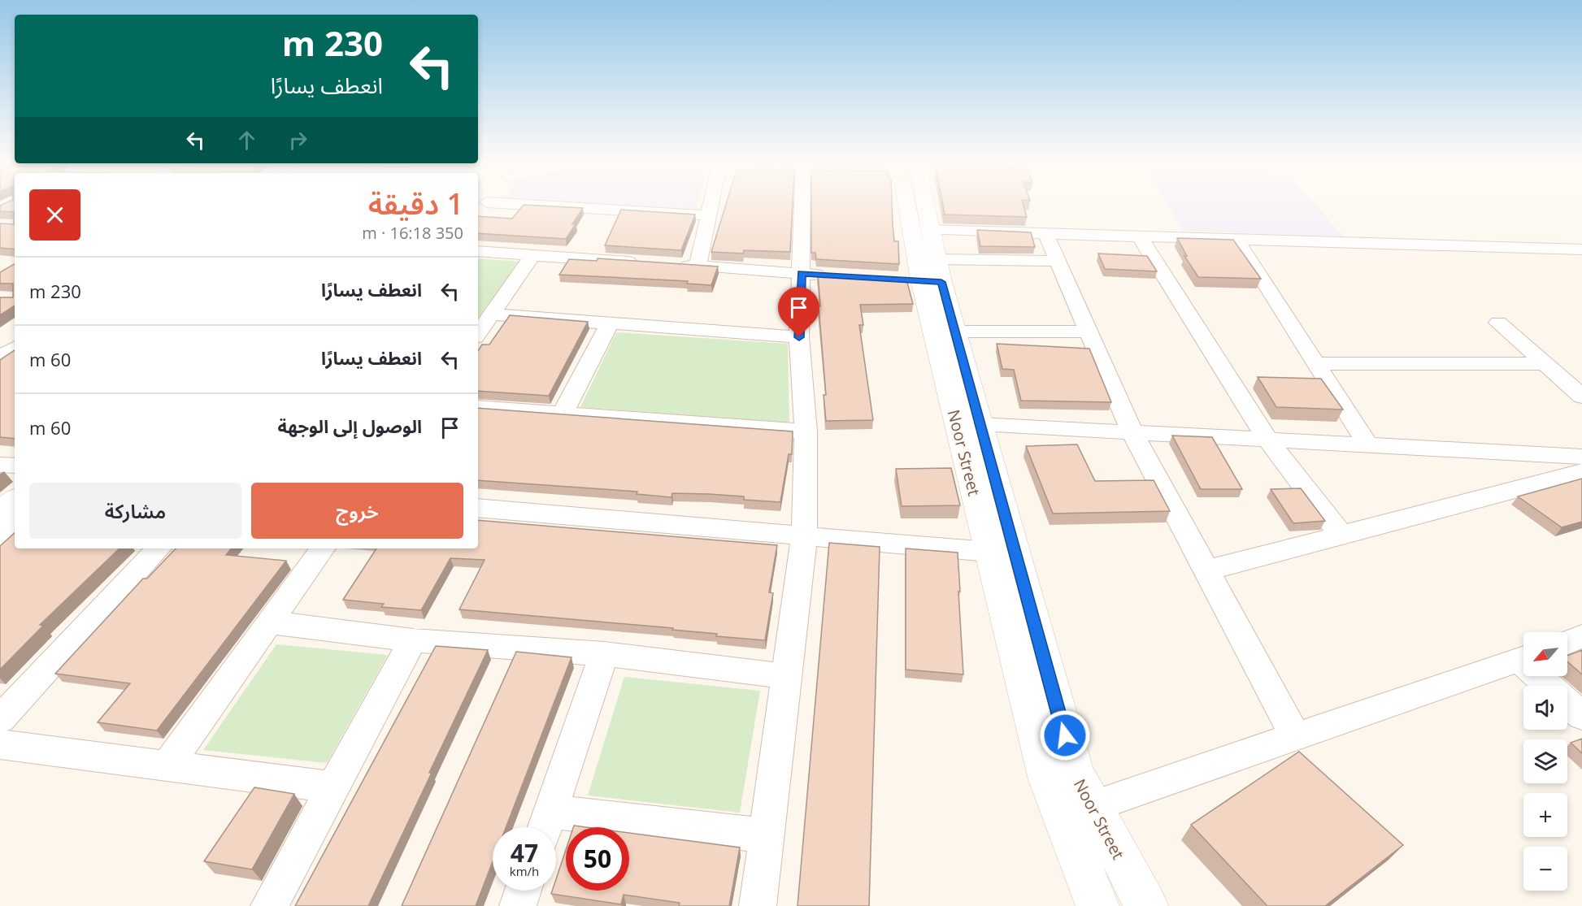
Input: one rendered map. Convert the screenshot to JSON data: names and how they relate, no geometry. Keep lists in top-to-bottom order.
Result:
{
  "streets": {
    "main road": ["Noor Street"]
  },
  "north": "bottom left",
  "page": {
    "turn": ["230 m", "انعطف يسارًا"],
    "heading": ["1 دقيقة", "350 m · 16:18"],
    "list": [
      {
        "name": "انعطف يسارًا",
        "value": "230 m"
      },
      {
        "name": "انعطف يسارًا",
        "value": "60 m"
      },
      {
        "name": "الوصول إلى الوجهة",
        "value": "60 m"
      }
    ],
    "buttons": ["خروج", "مشاركة"],
    "map_buttons": ["+", "−"],
    "speed": "47 km/h",
    "limit": "50"
  }
}
